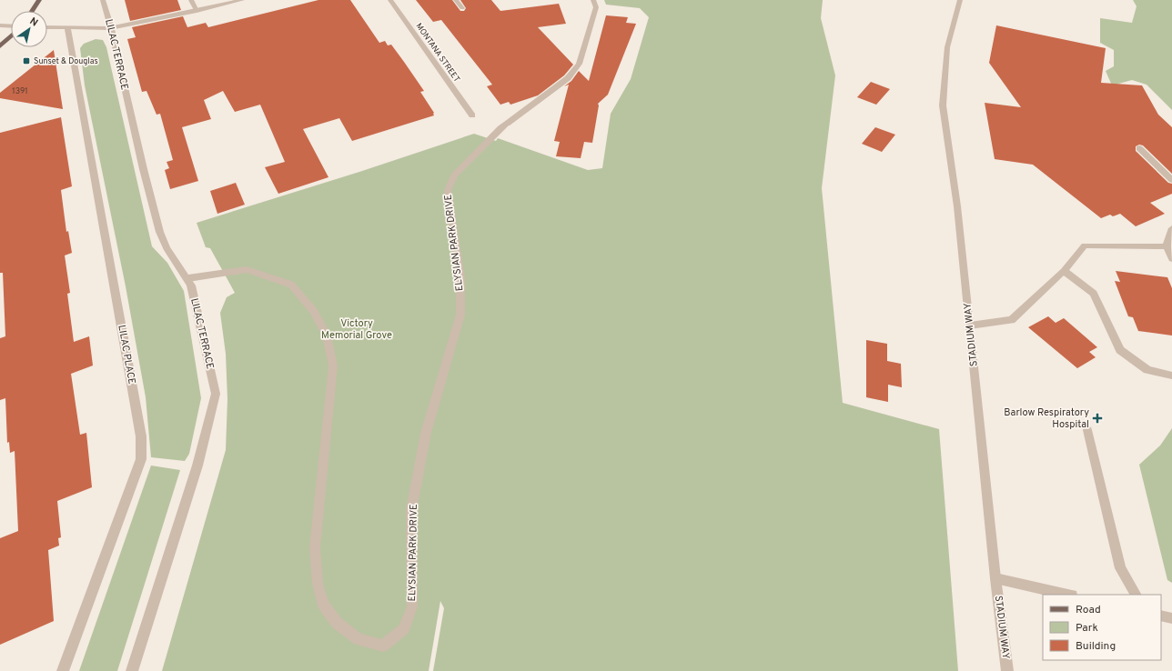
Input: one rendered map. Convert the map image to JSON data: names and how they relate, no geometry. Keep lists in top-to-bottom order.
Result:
{
  "streets": {
    "street": [
      "MONTANA STREET",
      "LILAC TERRACE",
      "ELYSIAN PARK DRIVE",
      "STADIUM WAY",
      "LILAC PLACE"
    ]
  },
  "crossings": [
    ["LILAC TERRACE", "ELYSIAN PARK DRIVE"]
  ],
  "parks": ["Victory Memorial Grove"],
  "places": {
    "transit": ["Sunset & Douglas"],
    "health": ["Barlow Respiratory Hospital"]
  },
  "house_numbers": ["1391"],
  "legend": ["Road", "Park", "Building"],
  "north": "top right"
}
